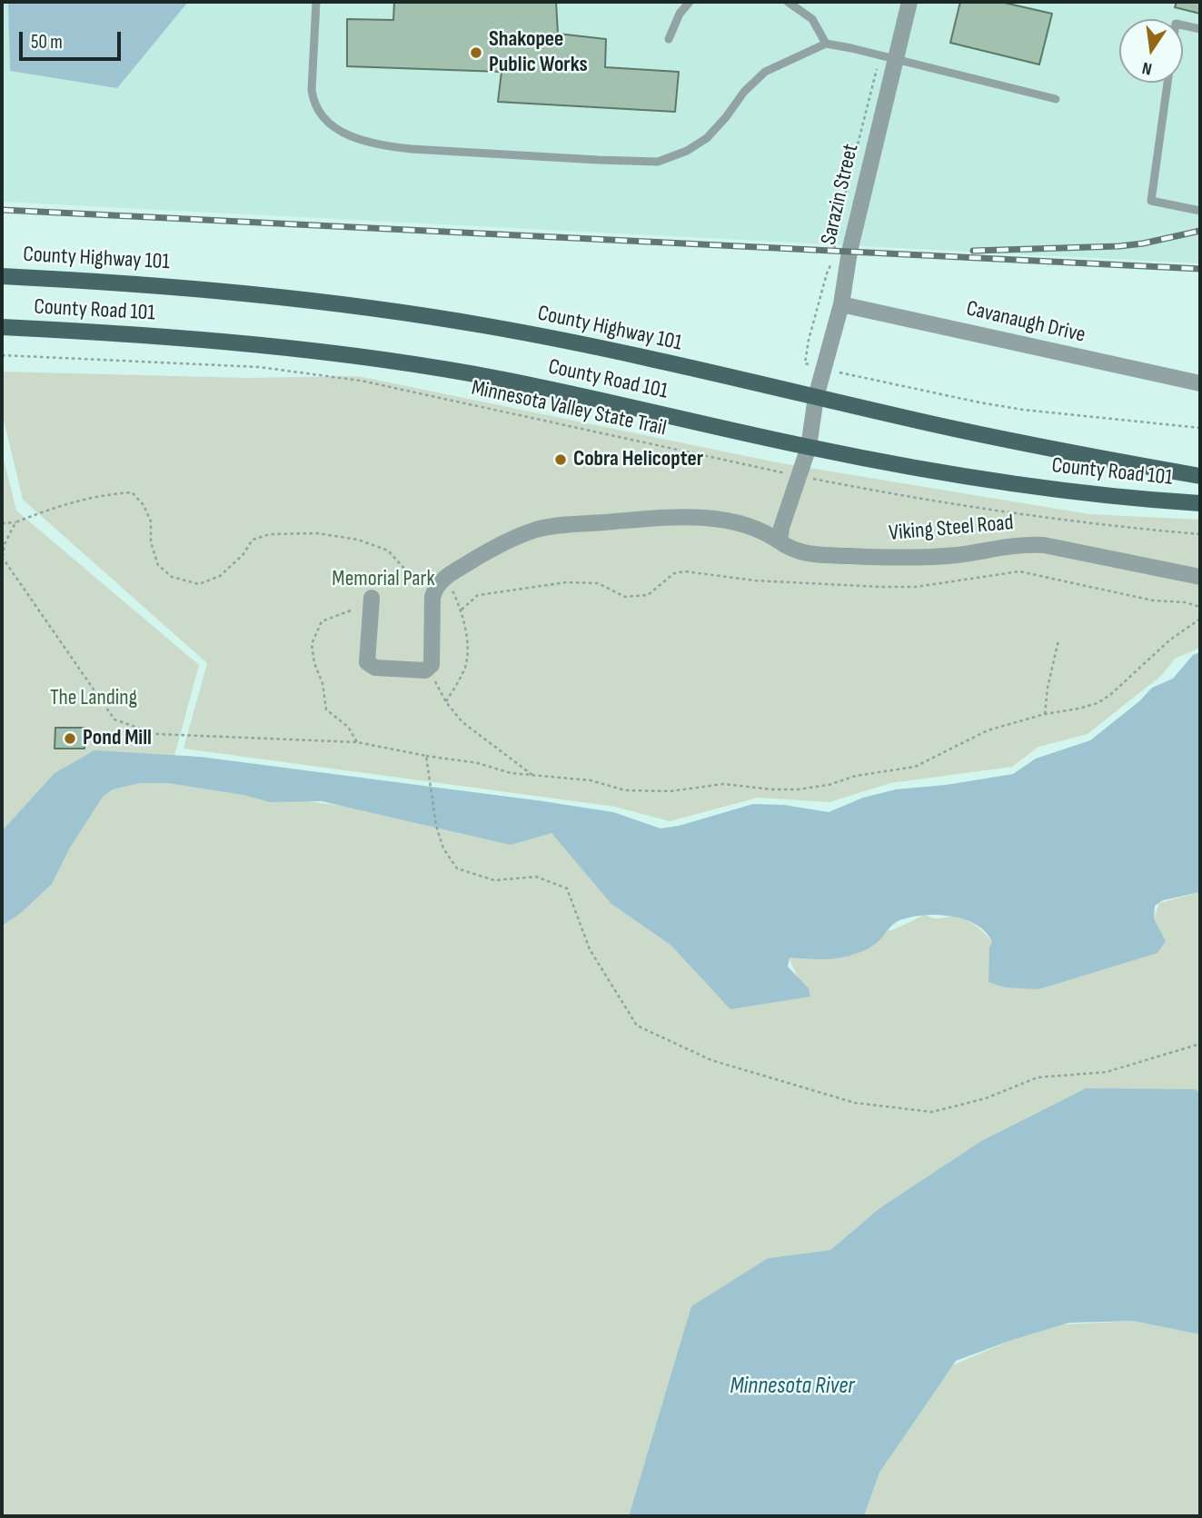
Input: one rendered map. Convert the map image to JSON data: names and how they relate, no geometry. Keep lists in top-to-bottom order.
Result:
{
  "streets": {
    "main road": ["County Highway 101", "County Road 101"],
    "street": ["Sarazin Street", "Cavanaugh Drive", "Viking Steel Road"],
    "path": ["Minnesota Valley State Trail"]
  },
  "crossings": [
    ["Sarazin Street", "County Highway 101"],
    ["Sarazin Street", "Cavanaugh Drive"]
  ],
  "water": ["Minnesota River"],
  "parks": ["Memorial Park", "The Landing"],
  "places": ["Shakopee Public Works", "Cobra Helicopter", "Pond Mill"],
  "scale_bar": "50 m",
  "north": "bottom"
}
